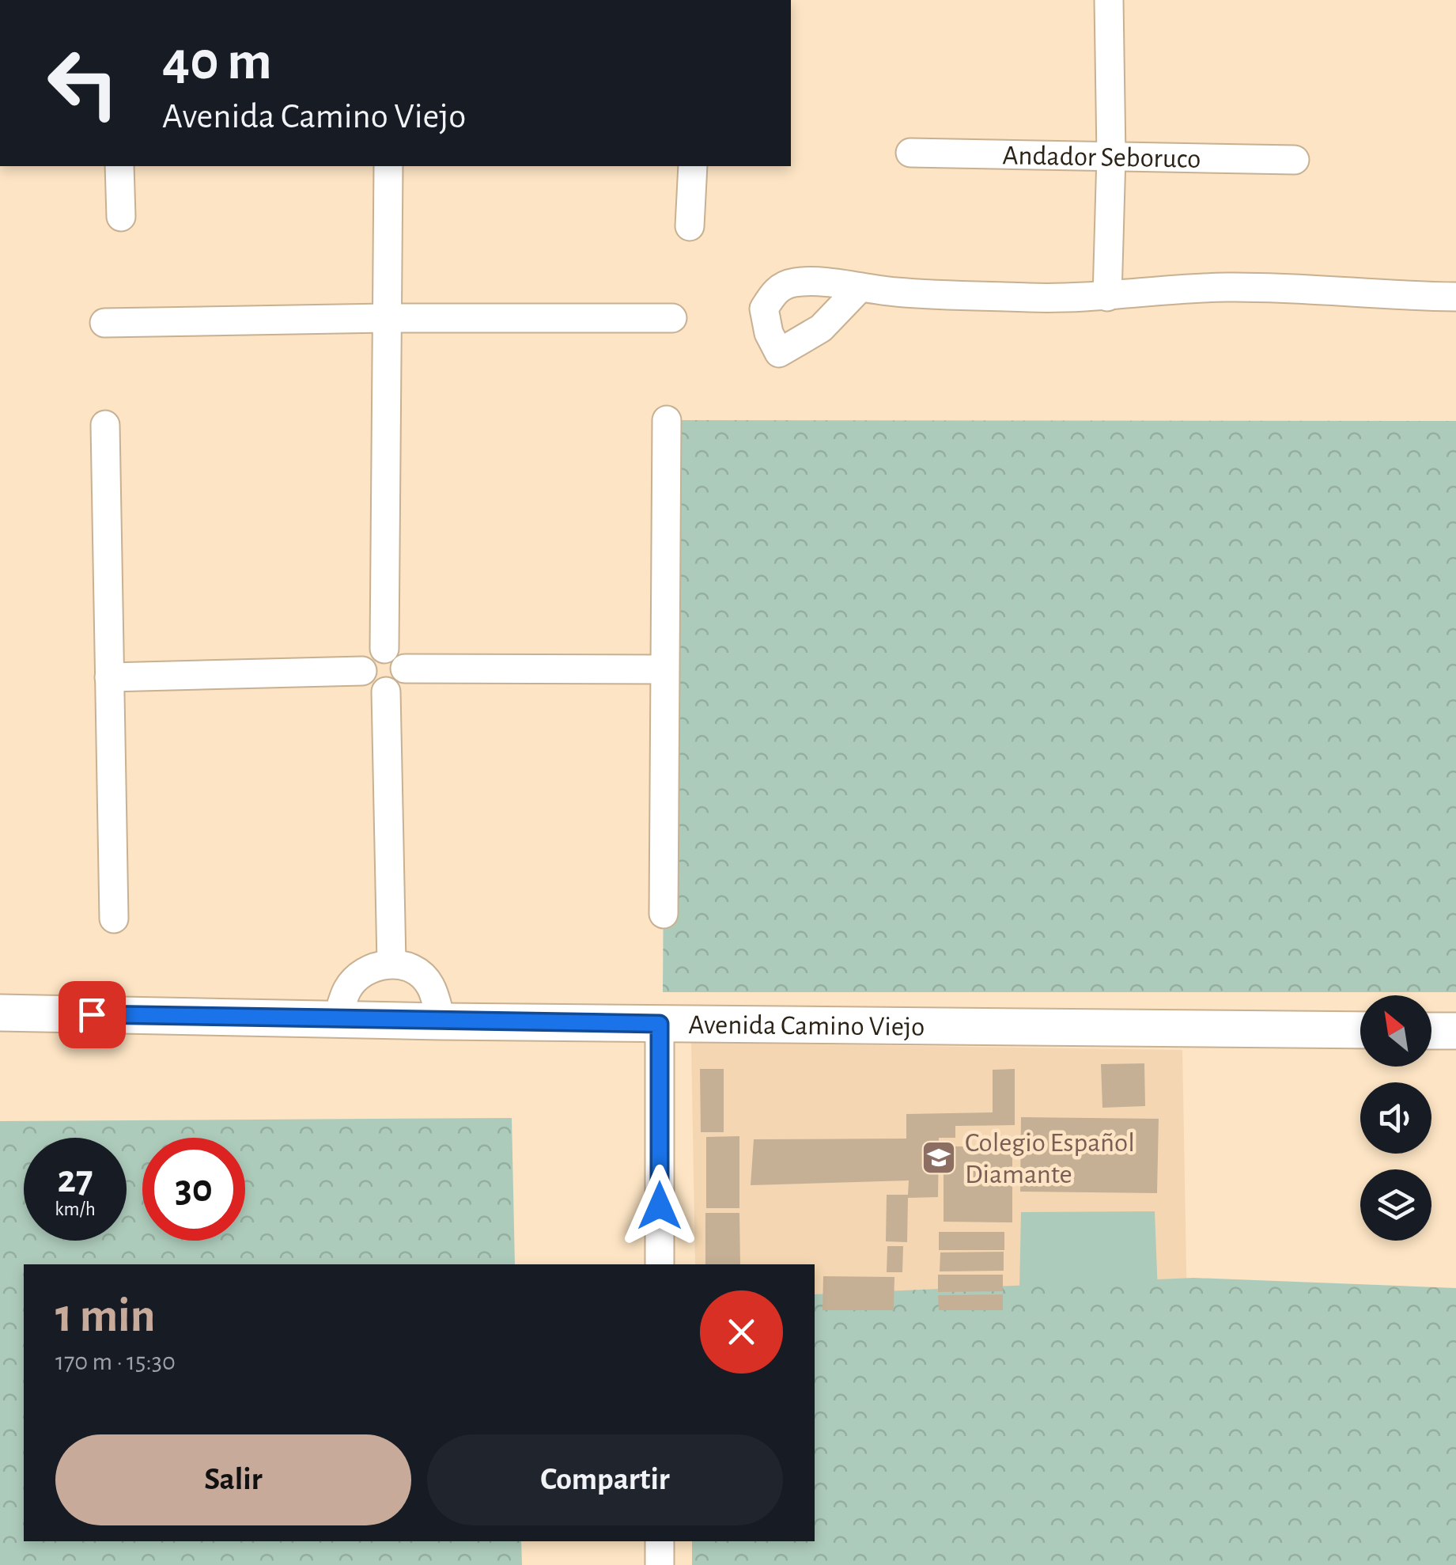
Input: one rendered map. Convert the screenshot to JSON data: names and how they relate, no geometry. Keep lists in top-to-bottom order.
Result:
{
  "streets": {
    "street": ["Andador Seboruco", "Avenida Camino Viejo"]
  },
  "places": {
    "school or university": ["Colegio Español Diamante"]
  },
  "north": "top left",
  "page": {
    "turn": ["40 m", "Avenida Camino Viejo"],
    "speed": "27 km/h",
    "limit": "30",
    "heading": ["1 min", "170 m · 15:30"],
    "buttons": ["Salir", "Compartir"]
  }
}
